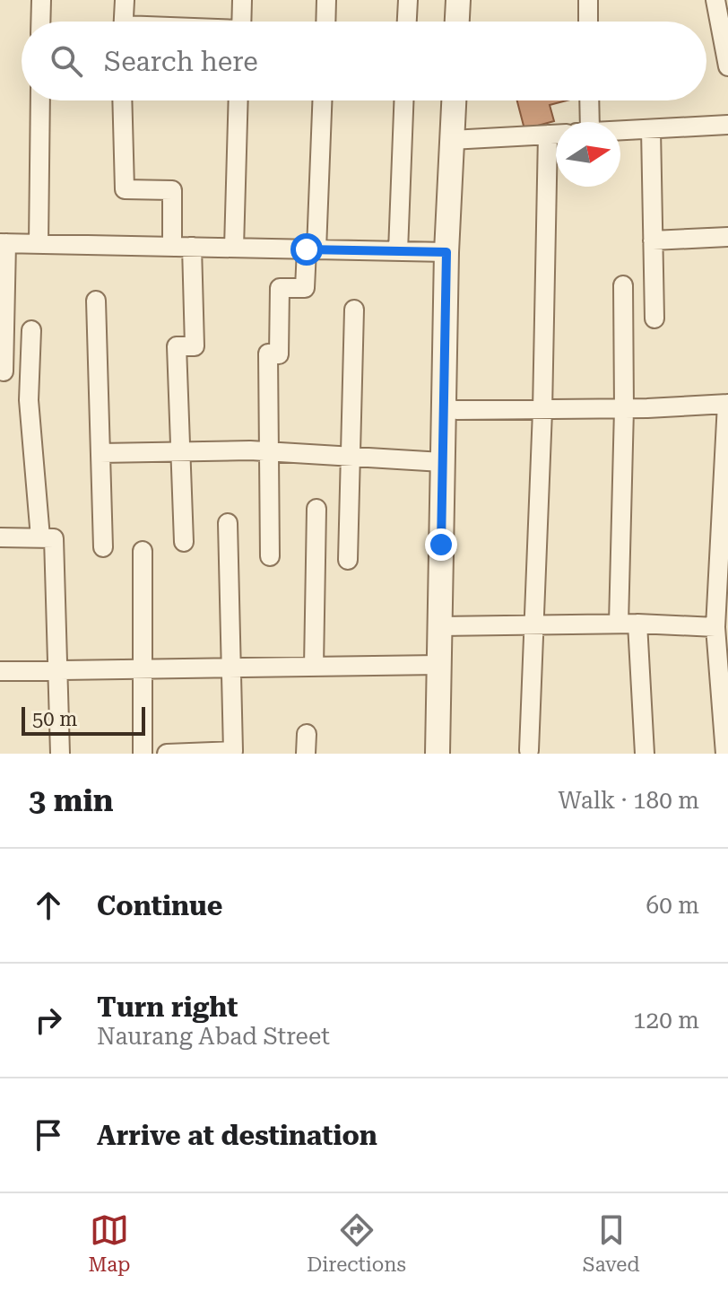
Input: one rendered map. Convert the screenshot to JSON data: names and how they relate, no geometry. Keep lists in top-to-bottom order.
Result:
{
  "scale_bar": "50 m",
  "north": "right",
  "page": {
    "search": "Search here",
    "scale": "50 m",
    "heading": ["3 min", "Walk · 180 m"],
    "list": [
      ["Continue", "60 m"],
      ["Turn right", "Naurang Abad Street", "120 m"],
      "Arrive at destination"
    ],
    "nav": ["Map", "Directions", "Saved"]
  }
}
